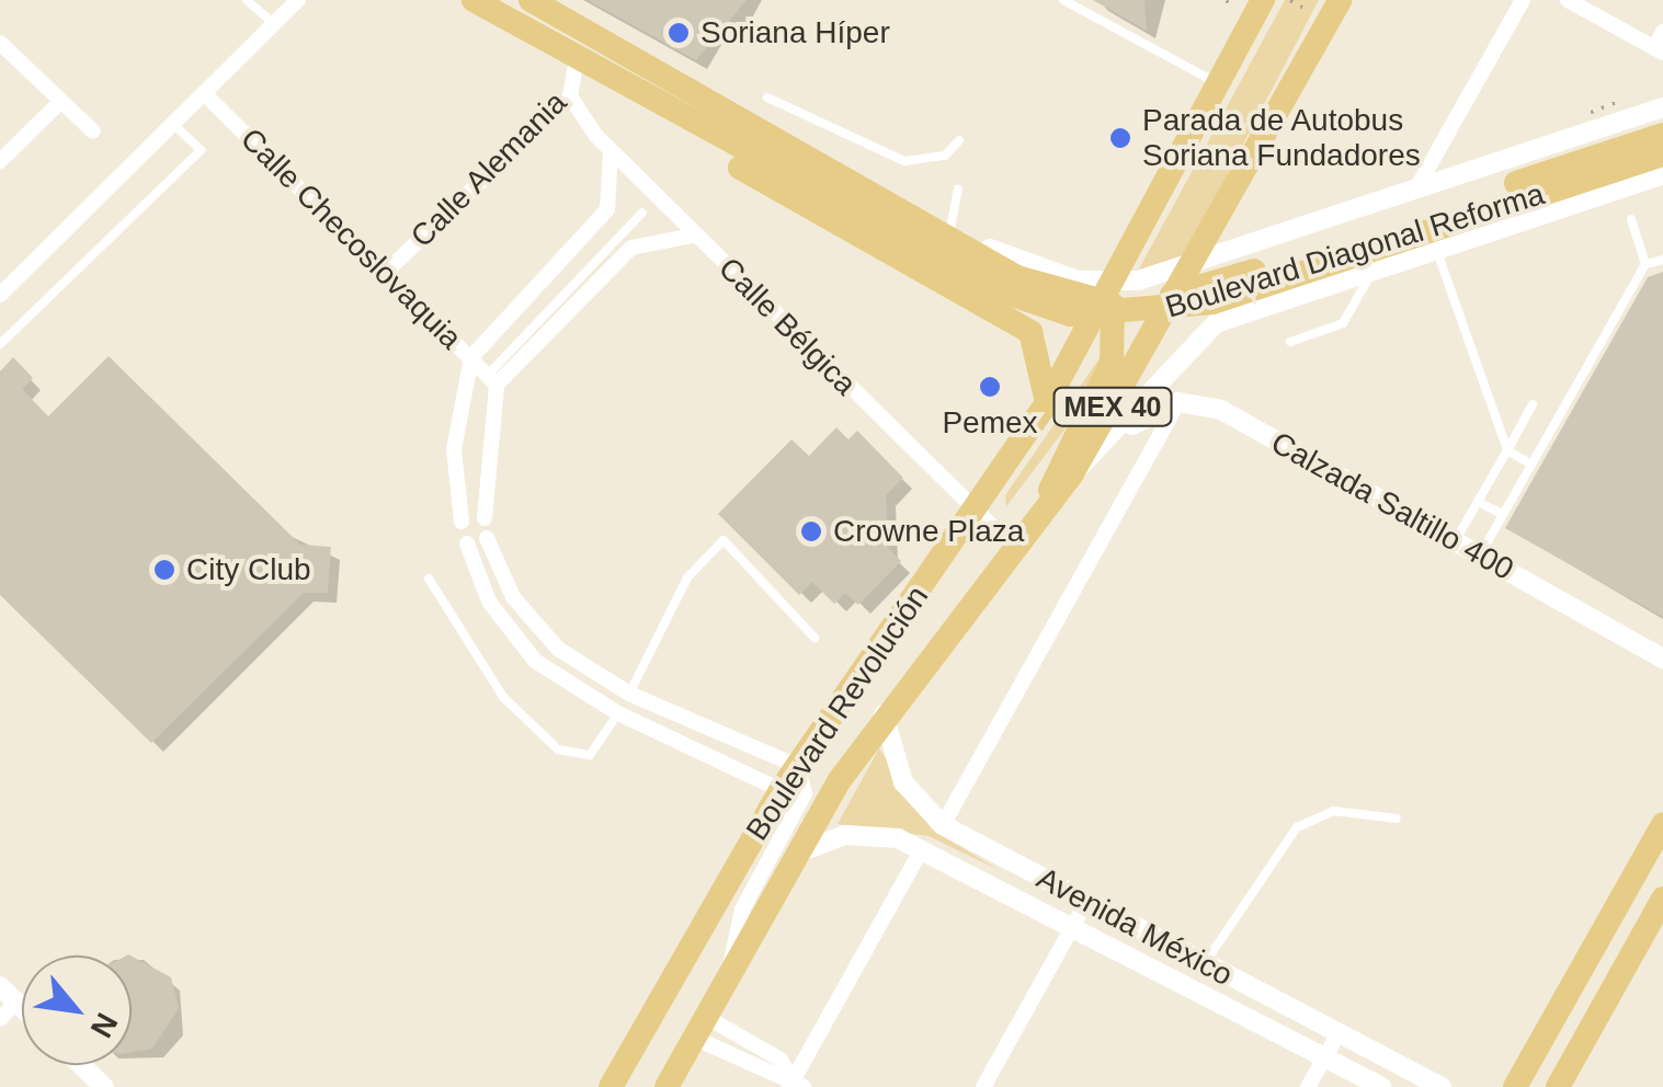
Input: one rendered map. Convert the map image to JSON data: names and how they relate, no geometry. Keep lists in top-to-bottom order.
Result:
{
  "streets": {
    "main road": ["Boulevard Diagonal Reforma", "MEX 40", "Boulevard Revolución"],
    "street": [
      "Calle Alemania",
      "Calle Checoslovaquia",
      "Calle Bélgica",
      "Calzada Saltillo 400",
      "Avenida México"
    ]
  },
  "crossings": [
    ["Calle Alemania", "Calle Checoslovaquia"],
    ["Calle Alemania", "Calle Bélgica"],
    ["Calle Bélgica", "MEX 40"],
    ["Calle Bélgica", "Boulevard Revolución"],
    ["MEX 40", "Avenida México"]
  ],
  "places": [
    "Soriana Híper",
    "Parada de Autobus Soriana Fundadores",
    "Pemex",
    "Crowne Plaza",
    "City Club"
  ],
  "north": "bottom right"
}
